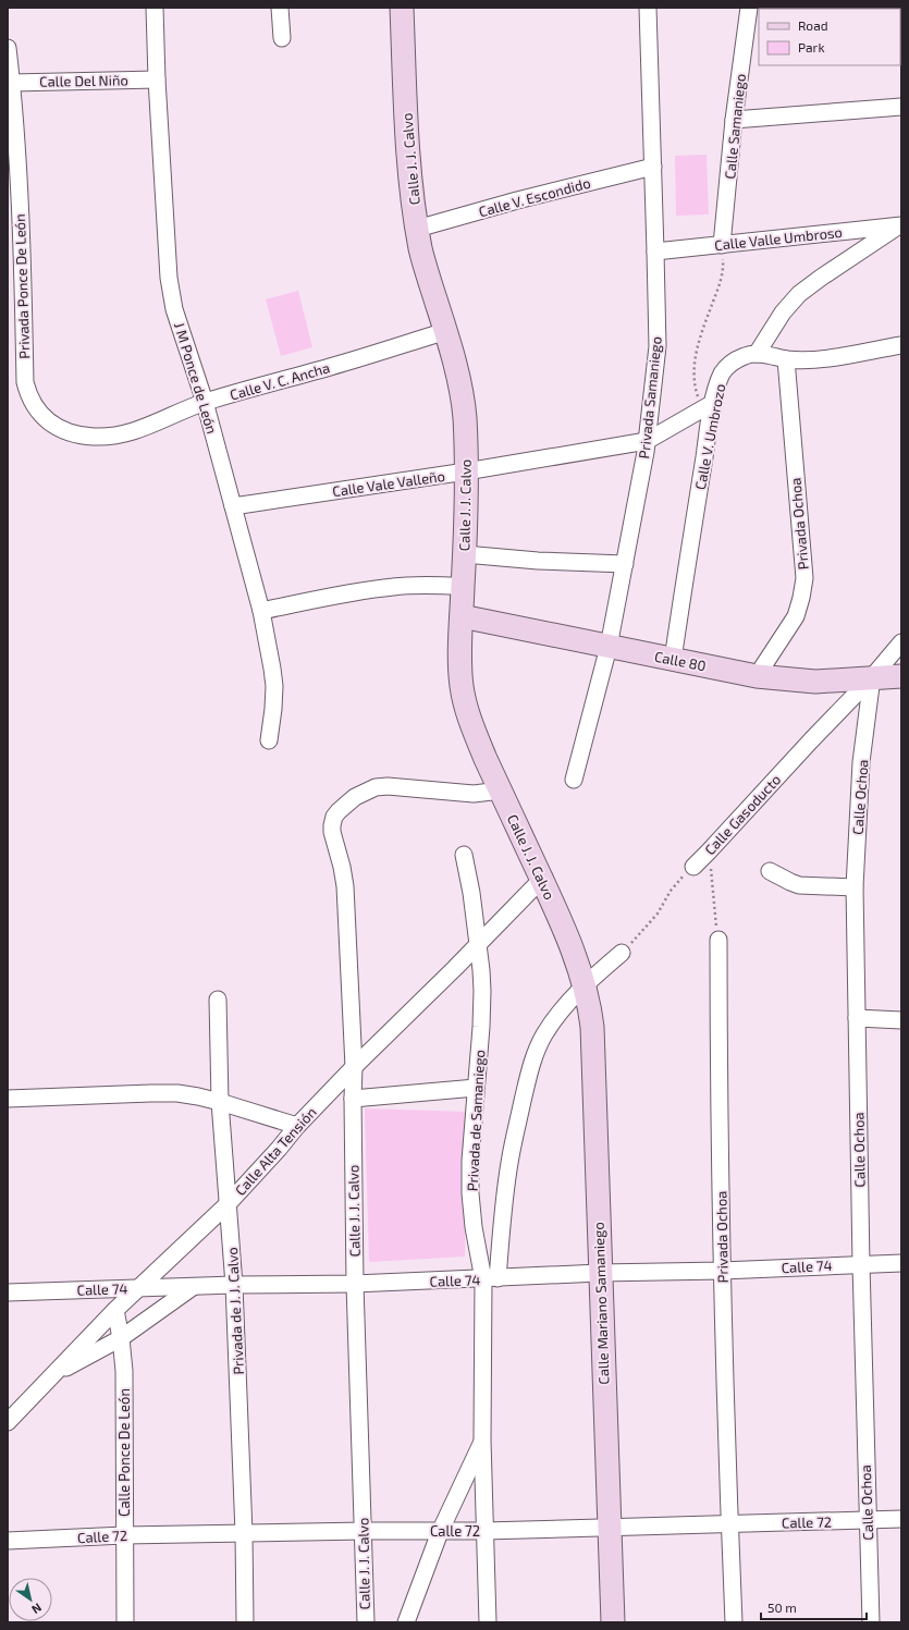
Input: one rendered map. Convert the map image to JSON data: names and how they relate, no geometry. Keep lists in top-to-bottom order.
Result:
{
  "streets": {
    "street": [
      "Calle Del Niño",
      "Calle Samaniego",
      "Calle J. J. Calvo",
      "Calle V. Escondido",
      "Calle Valle Umbroso",
      "Privada Ponce De León",
      "J M Ponce de León",
      "Calle V. C. Ancha",
      "Privada Samaniego",
      "Calle V. Umbrozo",
      "Calle Vale Valleño",
      "Privada Ochoa",
      "Calle 80",
      "Calle Ochoa",
      "Calle Gasoducto",
      "Privada de Samaniego",
      "Calle Alta Tensión",
      "Calle 74",
      "Calle Mariano Samaniego",
      "Privada de J. J. Calvo",
      "Calle Ponce De León",
      "Calle 72"
    ]
  },
  "crossings": [
    ["Calle Del Niño", "Privada Ponce De León"],
    ["Calle Del Niño", "J M Ponce de León"],
    ["Calle Samaniego", "Calle Valle Umbroso"],
    ["Calle J. J. Calvo", "Calle V. Escondido"],
    ["Calle J. J. Calvo", "Calle V. C. Ancha"],
    ["Calle J. J. Calvo", "Calle Vale Valleño"],
    ["Calle J. J. Calvo", "Calle 80"],
    ["Calle J. J. Calvo", "Privada de Samaniego"],
    ["Calle J. J. Calvo", "Calle Alta Tensión"],
    ["Calle J. J. Calvo", "Calle 74"],
    ["Calle J. J. Calvo", "Calle Mariano Samaniego"],
    ["Calle J. J. Calvo", "Calle 72"],
    ["Calle V. Escondido", "Privada Samaniego"],
    ["Calle Valle Umbroso", "Privada Samaniego"],
    ["Privada Ponce De León", "Calle V. C. Ancha"],
    ["J M Ponce de León", "Calle V. C. Ancha"],
    ["J M Ponce de León", "Calle Vale Valleño"],
    ["Privada Samaniego", "Calle Vale Valleño"],
    ["Privada Samaniego", "Calle 80"],
    ["Calle V. Umbrozo", "Privada Ochoa"],
    ["Calle V. Umbrozo", "Calle 80"],
    ["Privada Ochoa", "Calle 80"],
    ["Privada Ochoa", "Calle 74"],
    ["Privada Ochoa", "Calle 72"],
    ["Calle 80", "Calle Ochoa"],
    ["Calle 80", "Calle Gasoducto"],
    ["Calle Ochoa", "Calle Gasoducto"],
    ["Calle Ochoa", "Calle 74"],
    ["Calle Ochoa", "Calle 72"],
    ["Privada de Samaniego", "Calle Alta Tensión"],
    ["Privada de Samaniego", "Calle 74"],
    ["Privada de Samaniego", "Calle Mariano Samaniego"],
    ["Privada de Samaniego", "Calle 72"],
    ["Calle Alta Tensión", "Calle 74"],
    ["Calle Alta Tensión", "Privada de J. J. Calvo"],
    ["Calle Alta Tensión", "Calle Ponce De León"],
    ["Calle 74", "Calle Mariano Samaniego"],
    ["Calle 74", "Privada de J. J. Calvo"],
    ["Calle Mariano Samaniego", "Calle 72"],
    ["Privada de J. J. Calvo", "Calle 72"],
    ["Calle Ponce De León", "Calle 72"]
  ],
  "legend": ["Road", "Park"],
  "scale_bar": "50 m",
  "north": "bottom right"
}
